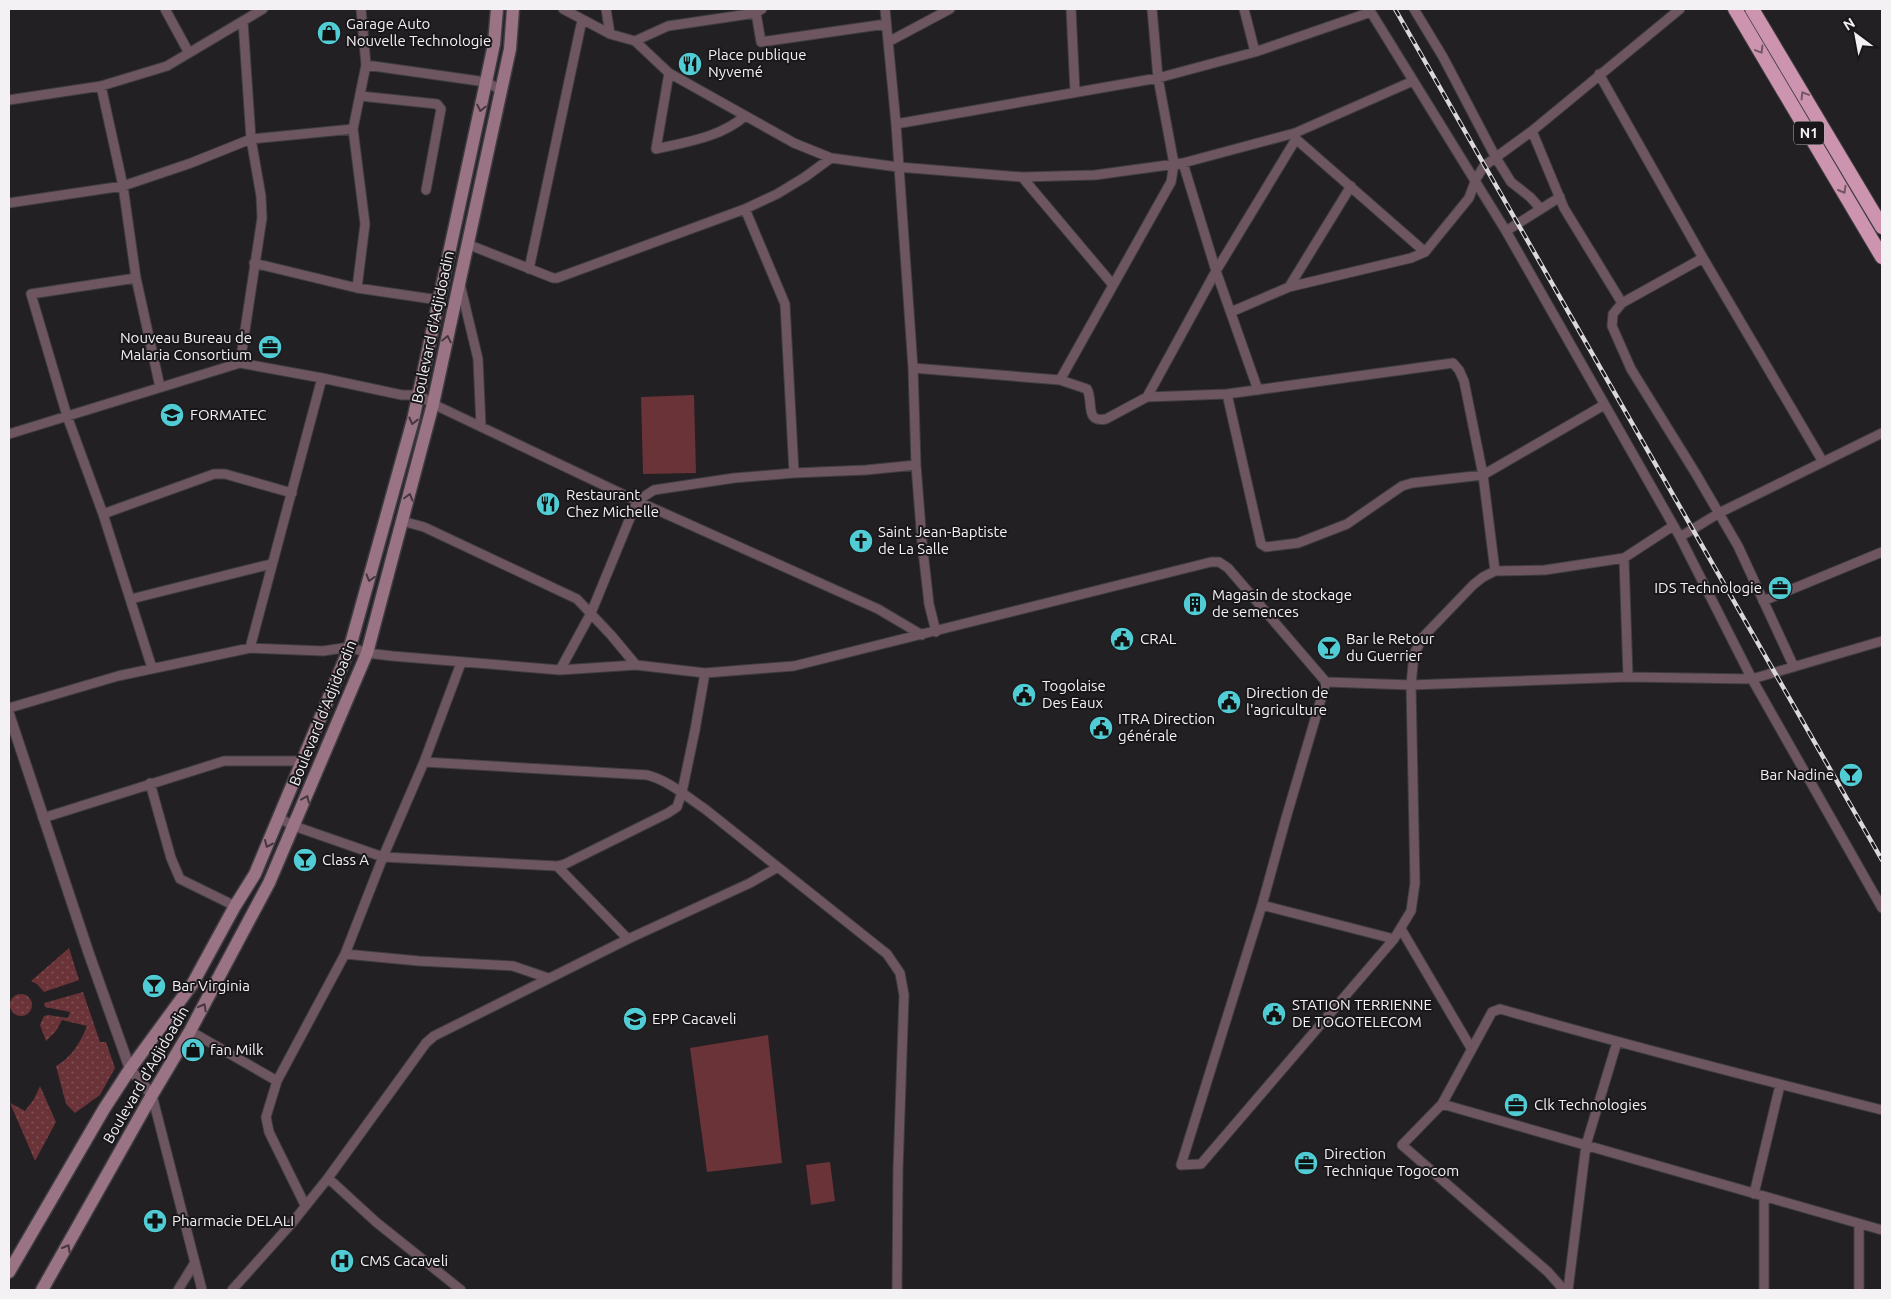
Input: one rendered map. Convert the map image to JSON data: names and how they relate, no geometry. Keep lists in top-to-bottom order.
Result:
{
  "streets": {
    "highway": ["N1"],
    "main road": ["Boulevard d'Adjidoadin"]
  },
  "places": {
    "shop": ["Garage Auto Nouvelle Technologie", "fan Milk"],
    "restaurant": ["Place publique Nyvemé", "Restaurant Chez Michelle"],
    "office": [
      "Nouveau Bureau de Malaria Consortium",
      "IDS Technologie",
      "Clk Technologies",
      "Direction Technique Togocom"
    ],
    "school or university": ["FORMATEC", "EPP Cacaveli"],
    "church": ["Saint Jean-Baptiste de La Salle"],
    "building": ["Magasin de stockage de semences"],
    "public building": [
      "CRAL",
      "Togolaise Des Eaux",
      "Direction de l'agriculture",
      "ITRA Direction générale",
      "STATION TERRIENNE DE TOGOTELECOM"
    ],
    "bar": [
      "Bar le Retour du Guerrier",
      "Bar Nadine",
      "Class A",
      "Bar Virginia"
    ],
    "pharmacy": ["Pharmacie DELALI"],
    "hospital": ["CMS Cacaveli"]
  },
  "north": "top left"
}
